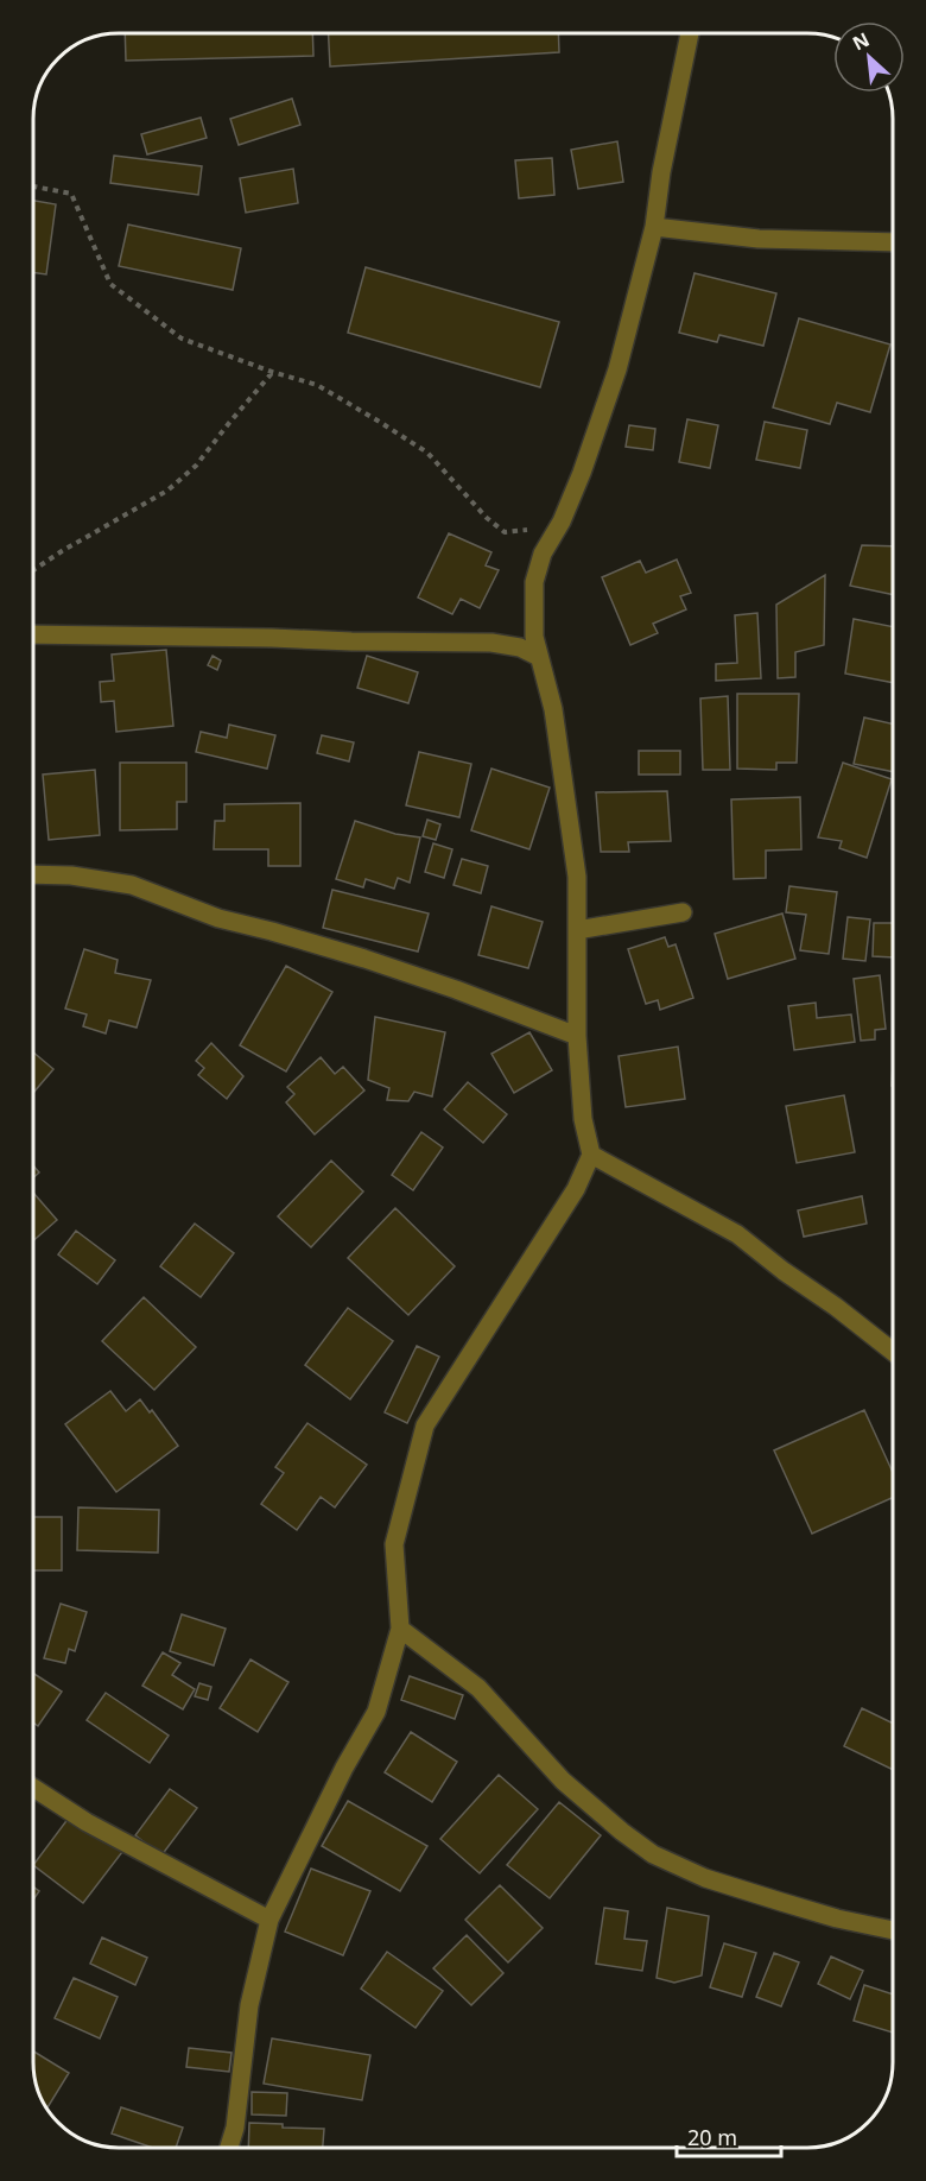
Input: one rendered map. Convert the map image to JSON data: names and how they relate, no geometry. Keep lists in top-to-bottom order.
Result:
{
  "scale_bar": "20 m",
  "north": "top left"
}
